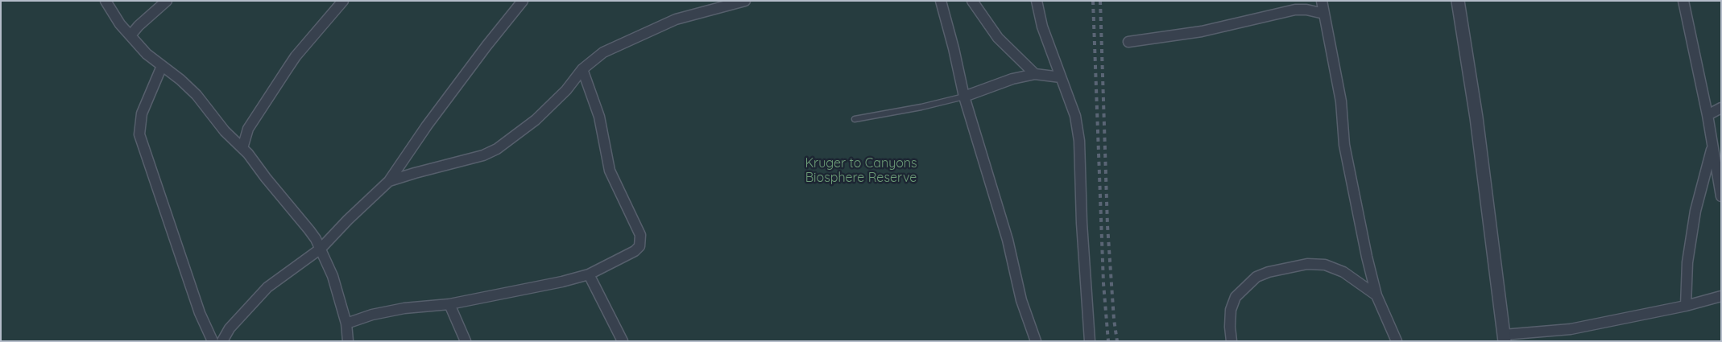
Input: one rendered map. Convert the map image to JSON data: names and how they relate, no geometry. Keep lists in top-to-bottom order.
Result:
{
  "parks": ["Kruger to Canyons Biosphere Reserve"]
}
